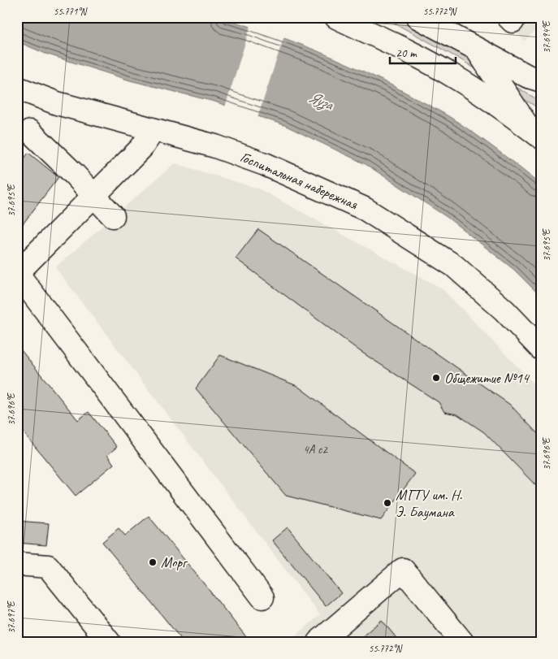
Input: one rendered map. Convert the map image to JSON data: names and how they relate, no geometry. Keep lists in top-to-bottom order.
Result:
{
  "streets": {
    "main road": ["Госпитальная набережная"]
  },
  "water": ["Яуза"],
  "places": ["Общежитие №14", "МГТУ им. Н. Э. Баумана", "Морг"],
  "house_numbers": ["4А с2"],
  "scale_bar": "20 m",
  "coordinates": [
    "55.771°N",
    "55.772°N",
    "37.694°E",
    "37.695°E",
    "37.696°E",
    "37.697°E"
  ]
}
